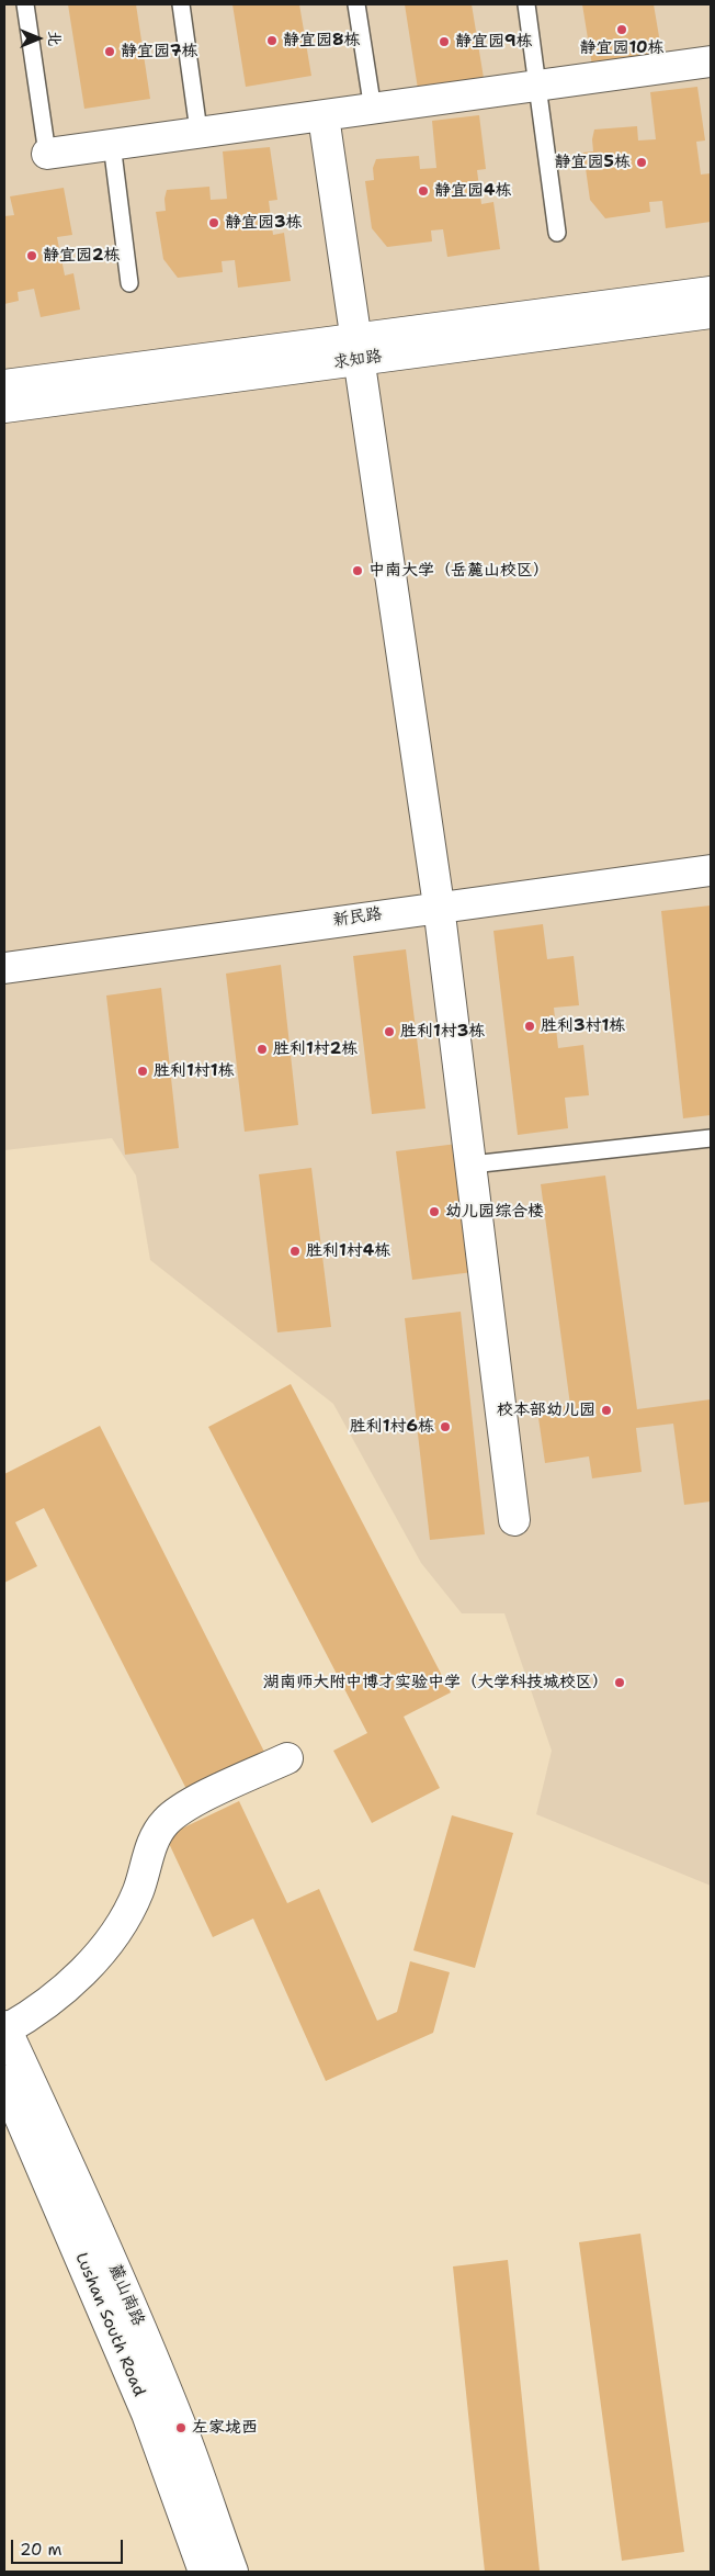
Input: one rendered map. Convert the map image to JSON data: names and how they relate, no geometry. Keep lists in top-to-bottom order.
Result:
{
  "streets": {
    "street": [
      "求知路",
      "新民路",
      "麓山南路",
      "Lushan South Road"
    ]
  },
  "places": [
    "静宜园10栋",
    "静宜园8栋",
    "静宜园9栋",
    "静宜园7栋",
    "静宜园5栋",
    "静宜园4栋",
    "静宜园3栋",
    "静宜园2栋",
    "中南大学（岳麓山校区）",
    "胜利3村1栋",
    "胜利1村3栋",
    "胜利1村2栋",
    "胜利1村1栋",
    "幼儿园综合楼",
    "胜利1村4栋",
    "校本部幼儿园",
    "胜利1村6栋",
    "湖南师大附中博才实验中学（大学科技城校区）",
    "左家垅西"
  ],
  "scale_bar": "20 m",
  "north": "right"
}
